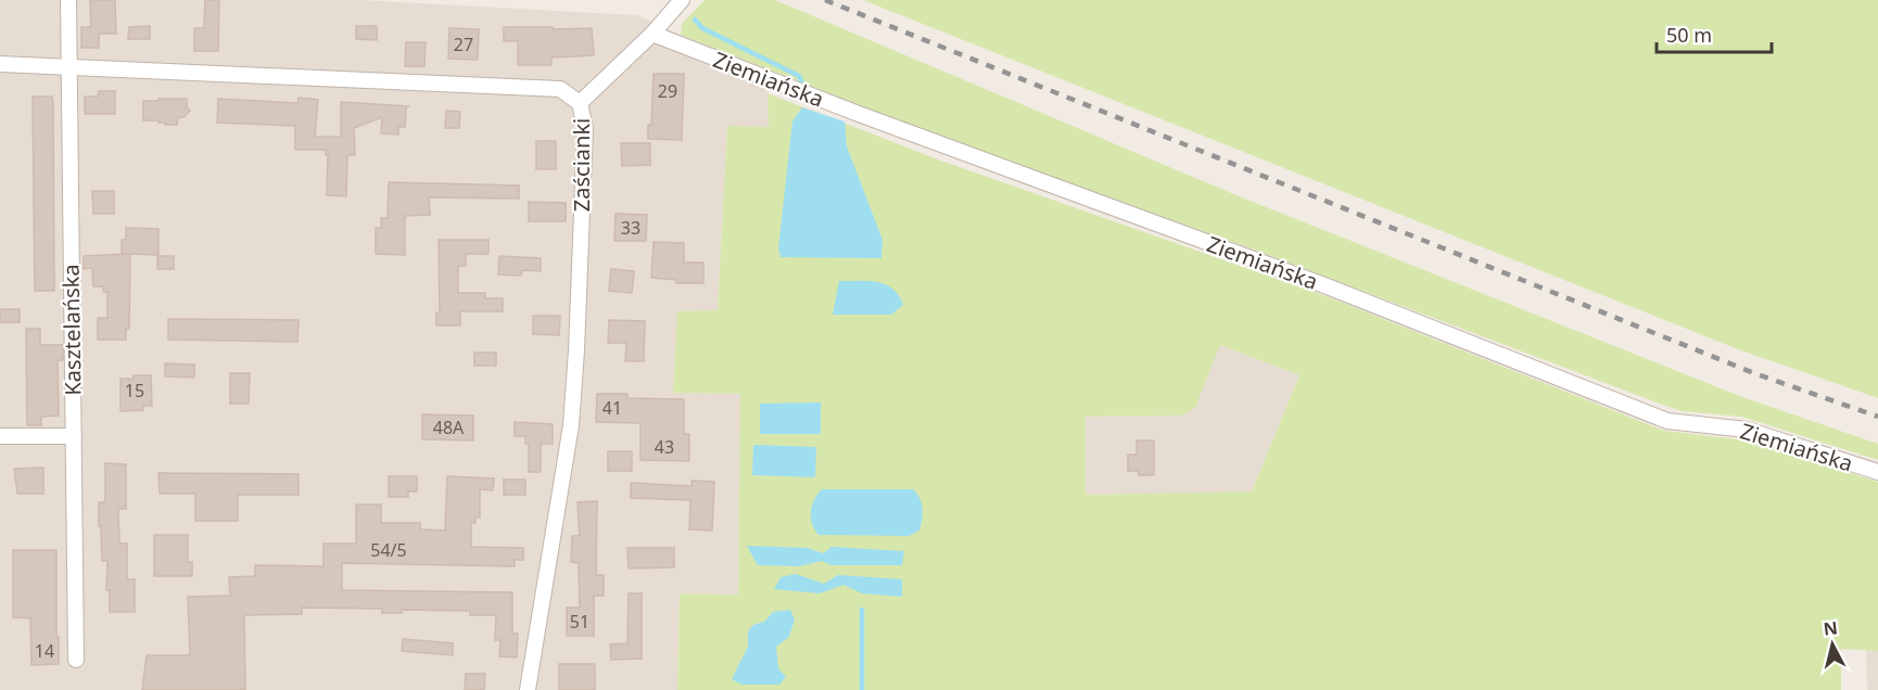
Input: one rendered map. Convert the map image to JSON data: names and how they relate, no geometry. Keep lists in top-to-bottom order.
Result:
{
  "streets": {
    "street": ["Ziemiańska", "Zaścianki", "Kasztelańska"]
  },
  "crossings": [
    ["Zaścianki", "Kasztelańska"]
  ],
  "house_numbers": [
    "27",
    "29",
    "33",
    "15",
    "41",
    "48A",
    "43",
    "54/5",
    "51",
    "14"
  ],
  "scale_bar": "50 m",
  "north": "top"
}
